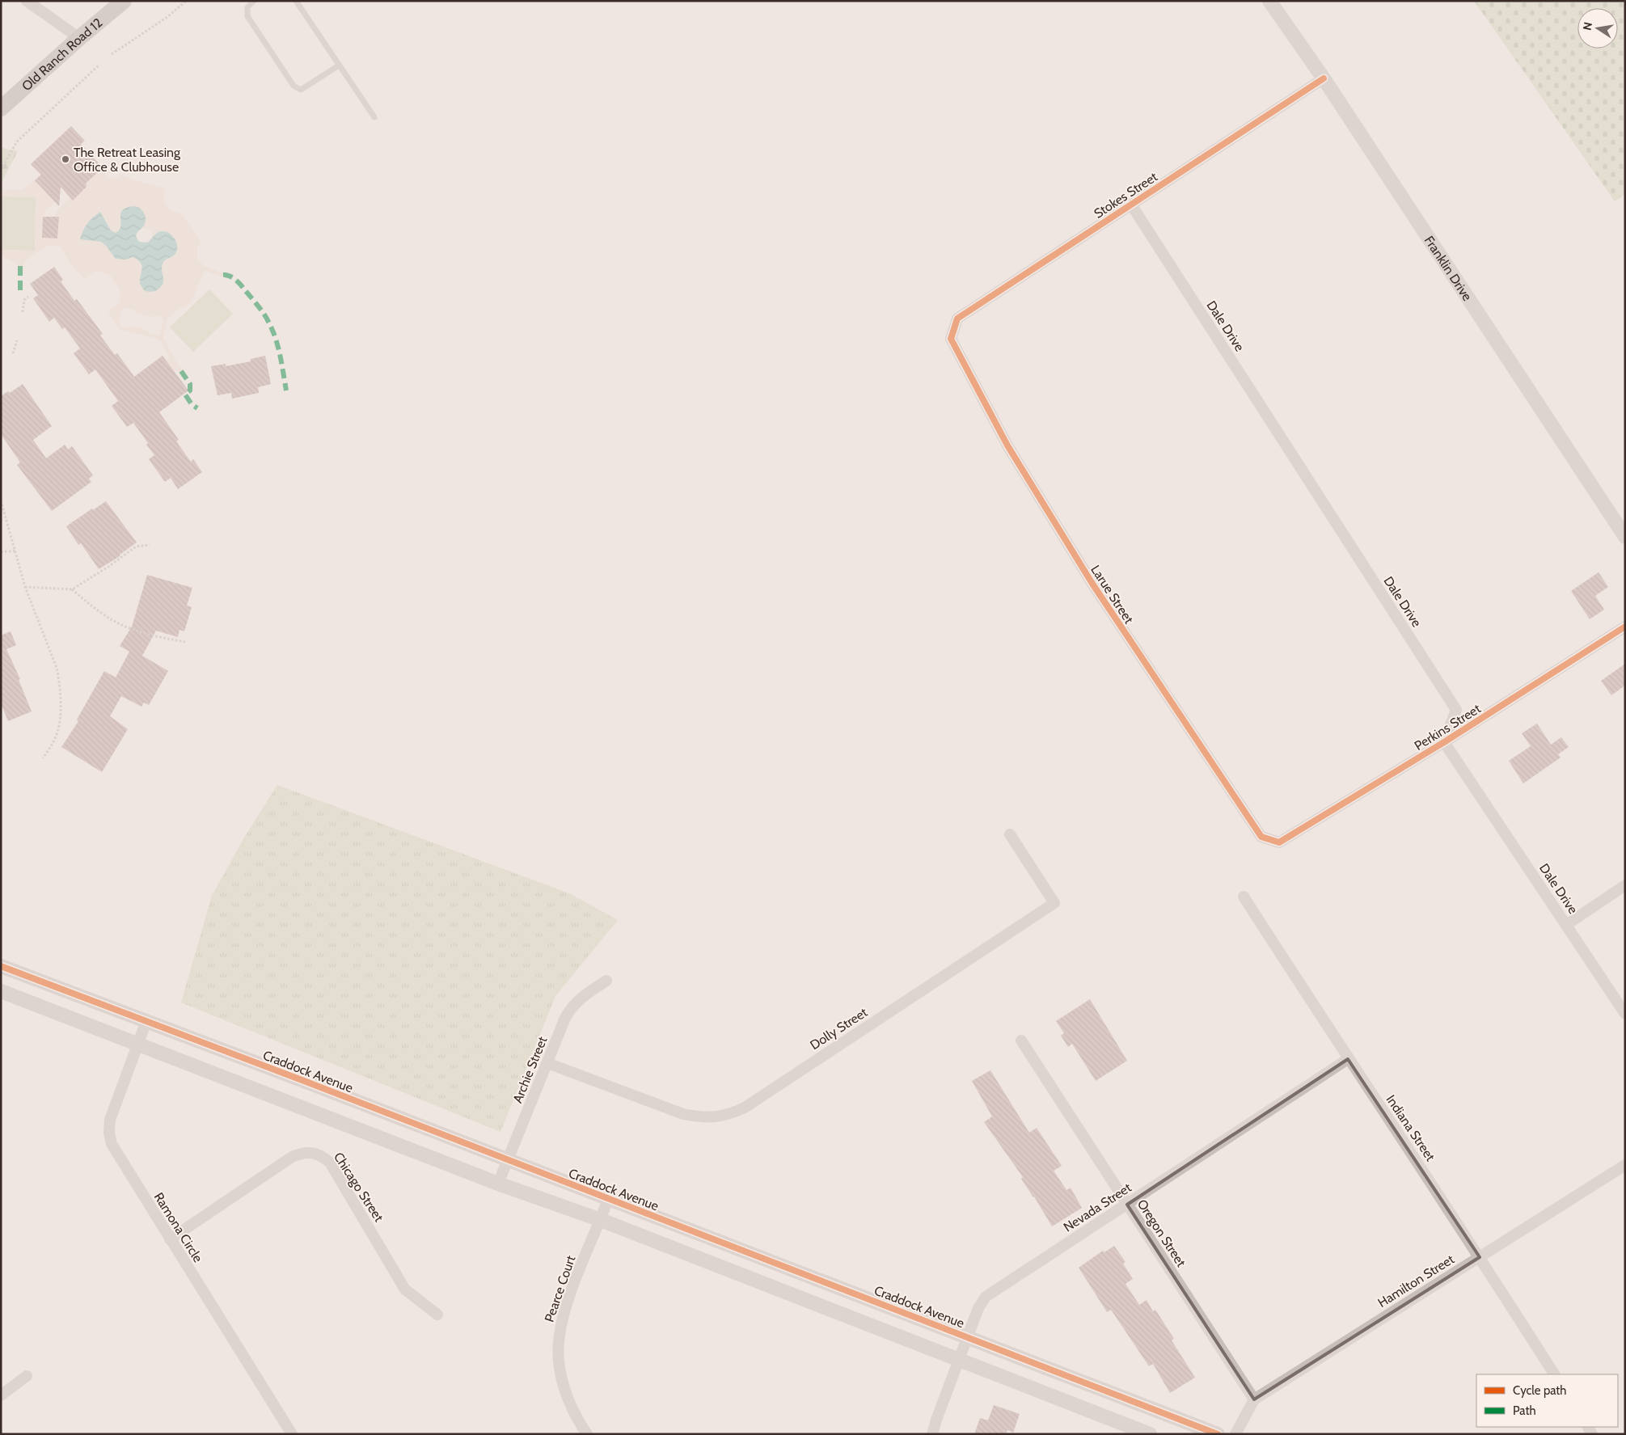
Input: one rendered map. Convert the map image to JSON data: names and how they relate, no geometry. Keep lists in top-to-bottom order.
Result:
{
  "streets": {
    "main road": ["Old Ranch Road 12"],
    "street": [
      "Stokes Street",
      "Franklin Drive",
      "Dale Drive",
      "Larue Street",
      "Perkins Street",
      "Dolly Street",
      "Archie Street",
      "Craddock Avenue",
      "Indiana Street",
      "Chicago Street",
      "Nevada Street",
      "Ramona Circle",
      "Oregon Street",
      "Hamilton Street",
      "Pearce Court"
    ]
  },
  "crossings": [
    ["Stokes Street", "Franklin Drive"],
    ["Stokes Street", "Dale Drive"],
    ["Stokes Street", "Larue Street"],
    ["Dale Drive", "Perkins Street"],
    ["Larue Street", "Perkins Street"],
    ["Dolly Street", "Archie Street"],
    ["Archie Street", "Craddock Avenue"],
    ["Craddock Avenue", "Nevada Street"],
    ["Craddock Avenue", "Ramona Circle"],
    ["Craddock Avenue", "Pearce Court"],
    ["Indiana Street", "Nevada Street"],
    ["Indiana Street", "Hamilton Street"],
    ["Chicago Street", "Ramona Circle"],
    ["Nevada Street", "Oregon Street"],
    ["Oregon Street", "Hamilton Street"]
  ],
  "places": ["The Retreat Leasing Office & Clubhouse"],
  "legend": ["Cycle path", "Path"],
  "north": "left"
}
